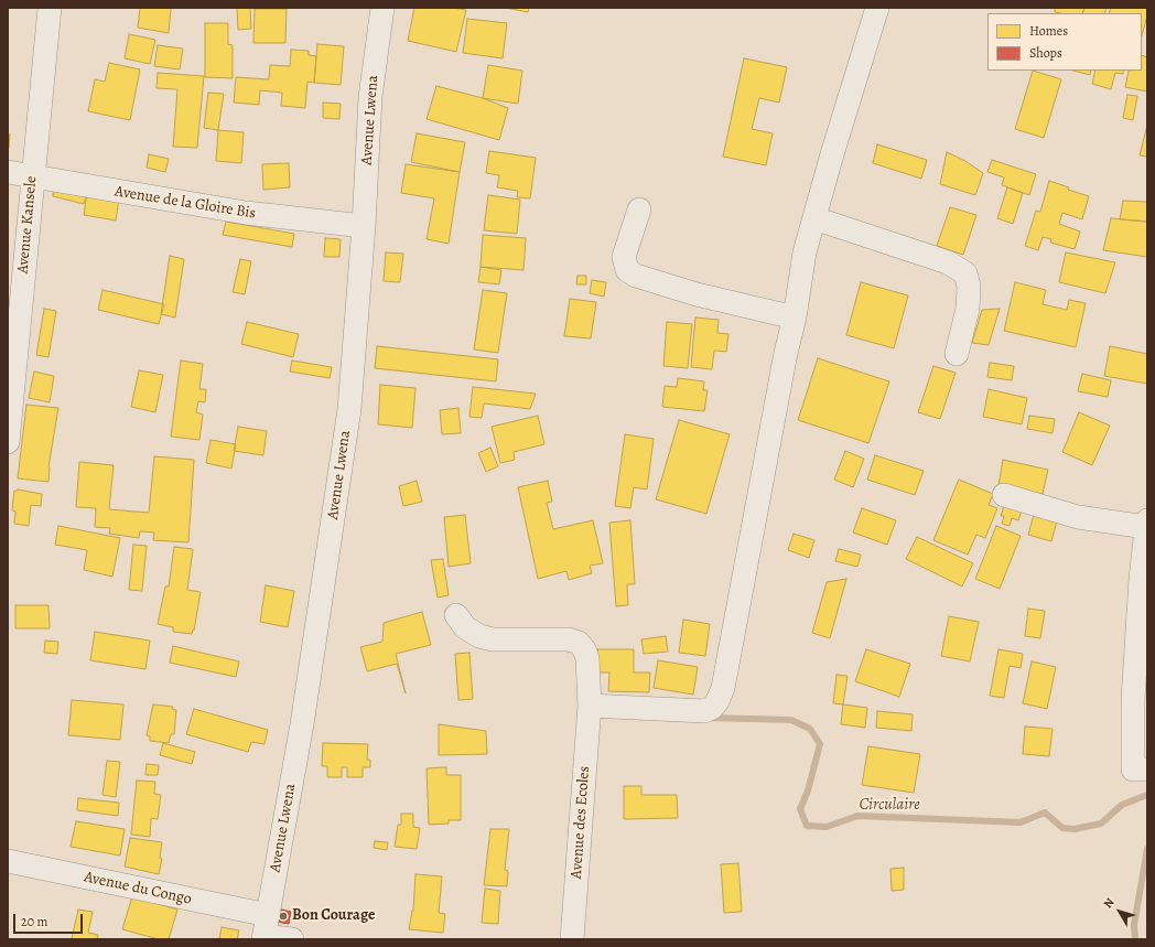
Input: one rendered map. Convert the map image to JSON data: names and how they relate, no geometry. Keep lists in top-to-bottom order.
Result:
{
  "streets": {
    "street": [
      "Avenue Lwena",
      "Avenue de la Gloire Bis",
      "Avenue Kansele",
      "Avenue des Ecoles",
      "Avenue du Congo"
    ]
  },
  "crossings": [
    ["Avenue Lwena", "Avenue de la Gloire Bis"],
    ["Avenue Lwena", "Avenue du Congo"],
    ["Avenue de la Gloire Bis", "Avenue Kansele"]
  ],
  "water": ["Circulaire"],
  "places": ["Bon Courage"],
  "legend": ["Homes", "Shops"],
  "scale_bar": "20 m",
  "north": "top left"
}
